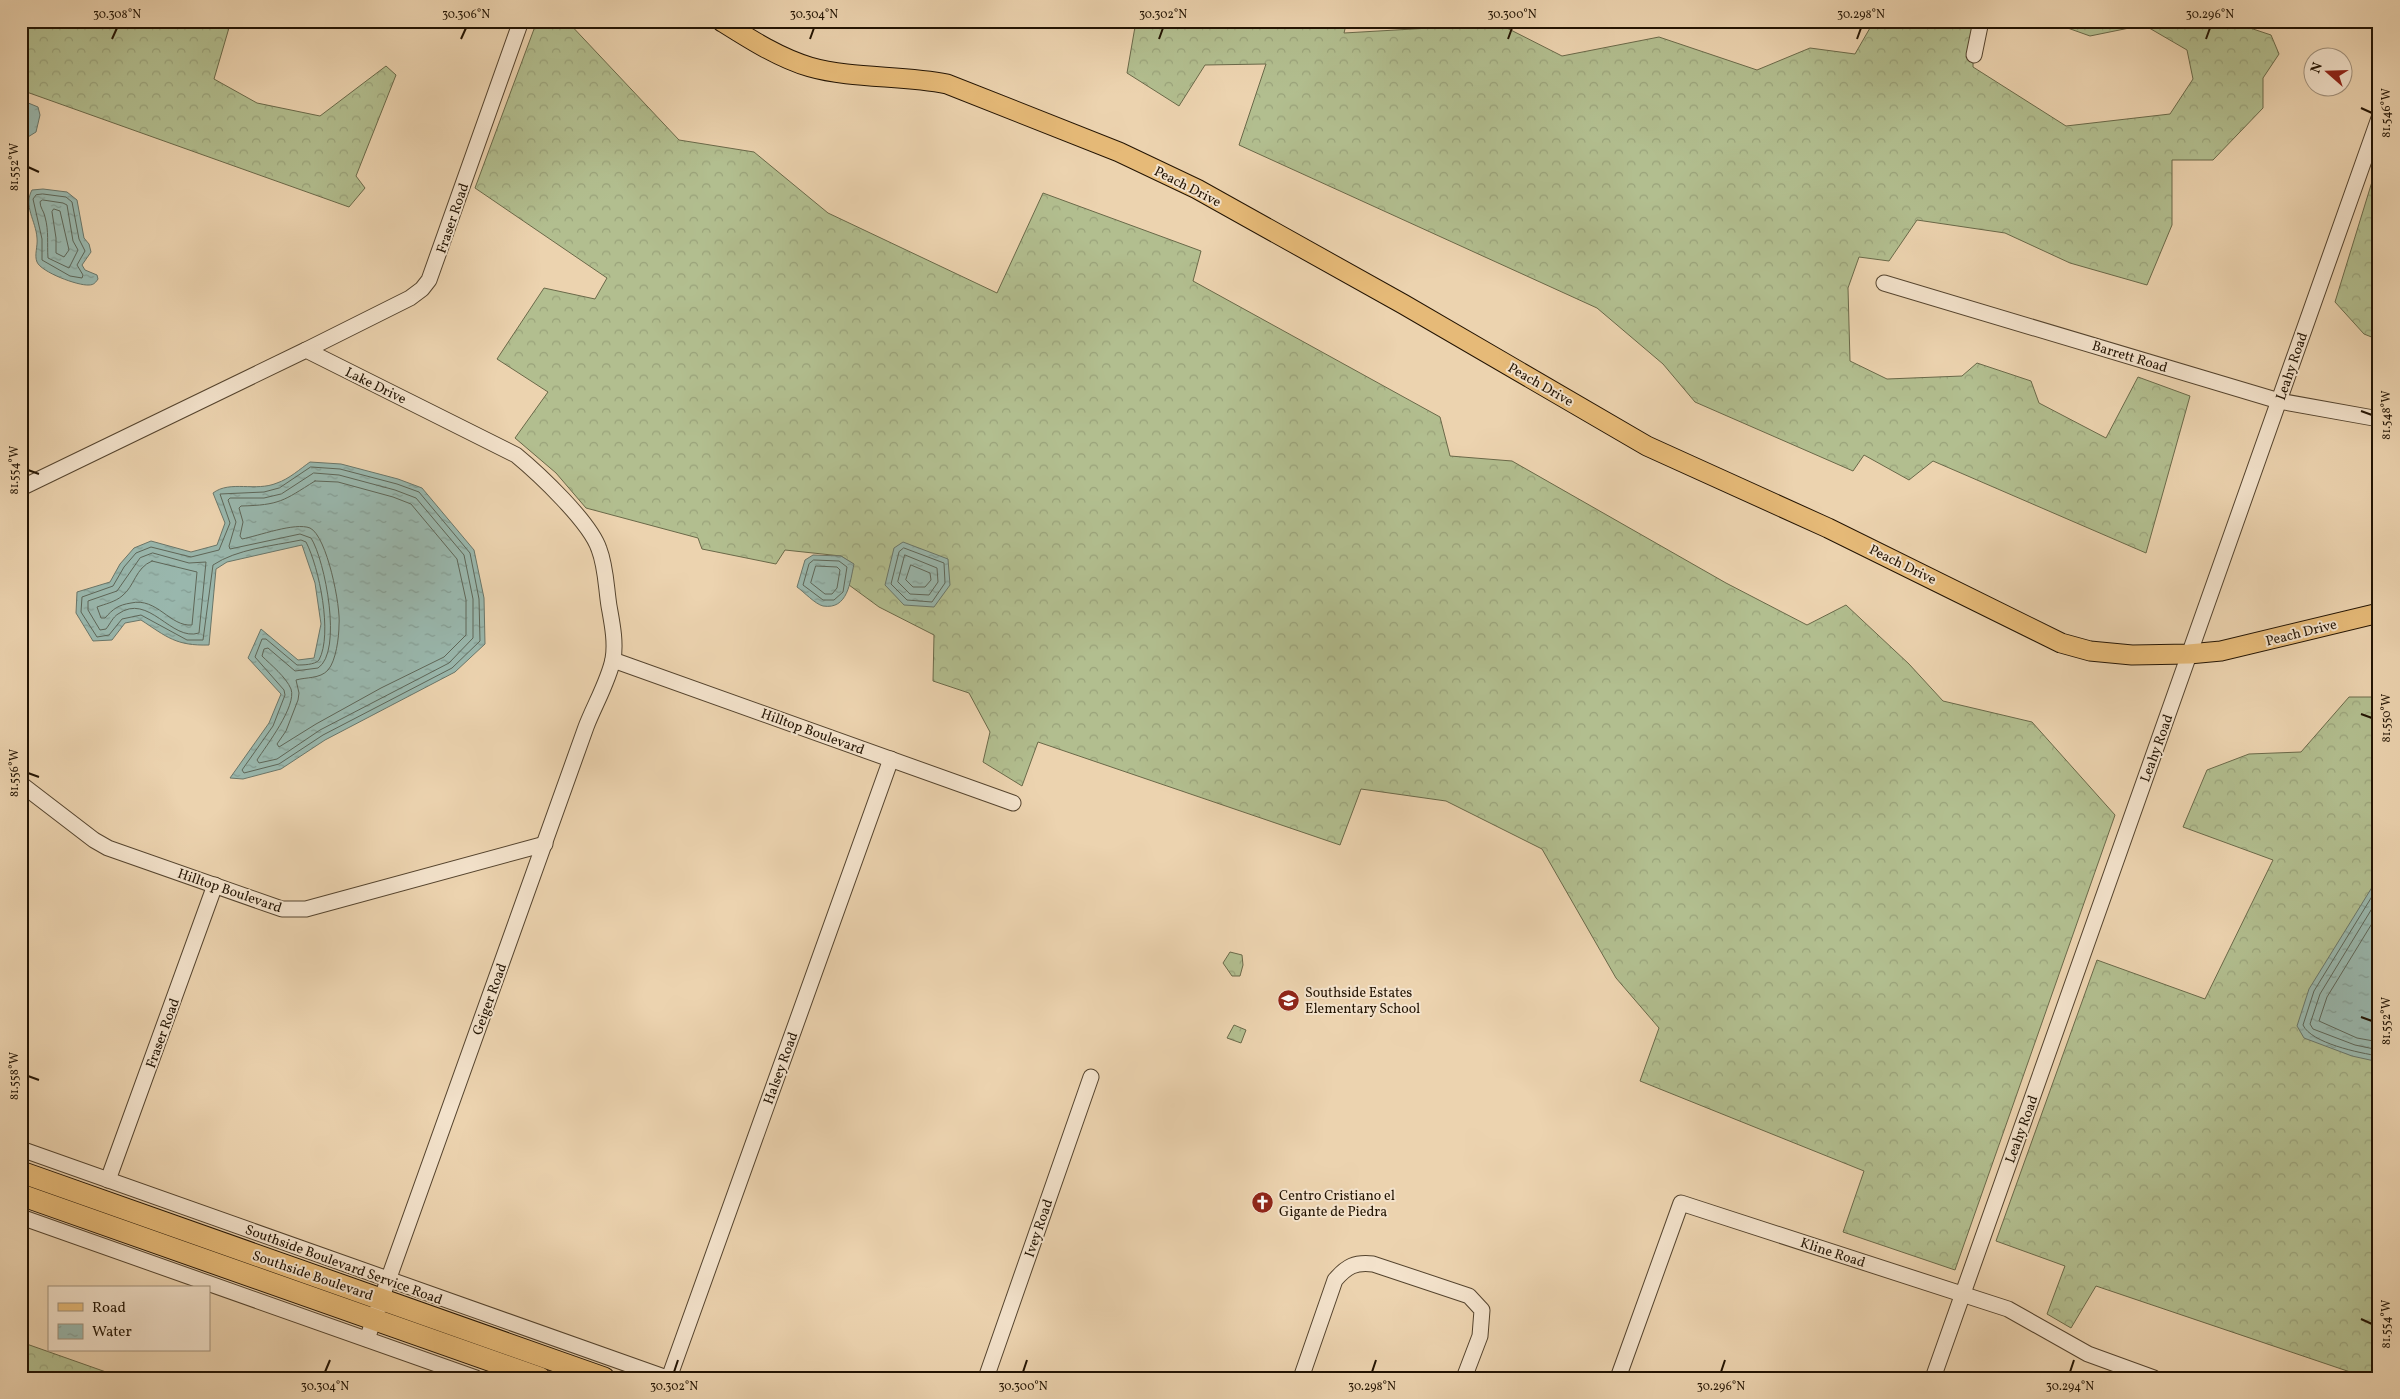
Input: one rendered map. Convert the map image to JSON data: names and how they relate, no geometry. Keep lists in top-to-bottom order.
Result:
{
  "streets": {
    "highway": ["Southside Boulevard"],
    "main road": ["Peach Drive"],
    "street": [
      "Fraser Road",
      "Barrett Road",
      "Leahy Road",
      "Lake Drive",
      "Hilltop Boulevard",
      "Geiger Road",
      "Halsey Road",
      "Ivey Road",
      "Kline Road",
      "Southside Boulevard Service Road"
    ]
  },
  "crossings": [
    ["Peach Drive", "Leahy Road"],
    ["Fraser Road", "Lake Drive"],
    ["Fraser Road", "Hilltop Boulevard"],
    ["Fraser Road", "Southside Boulevard Service Road"],
    ["Barrett Road", "Leahy Road"],
    ["Leahy Road", "Kline Road"],
    ["Lake Drive", "Hilltop Boulevard"],
    ["Lake Drive", "Geiger Road"],
    ["Hilltop Boulevard", "Geiger Road"],
    ["Hilltop Boulevard", "Halsey Road"],
    ["Geiger Road", "Southside Boulevard Service Road"],
    ["Geiger Road", "Southside Boulevard"],
    ["Halsey Road", "Southside Boulevard Service Road"],
    ["Southside Boulevard Service Road", "Southside Boulevard"]
  ],
  "places": {
    "school or university": ["Southside Estates Elementary School"],
    "church": ["Centro Cristiano el Gigante de Piedra"]
  },
  "legend": ["Road", "Water"],
  "north": "left",
  "coordinates": [
    "30.308°N",
    "30.306°N",
    "30.304°N",
    "30.302°N",
    "30.300°N",
    "30.298°N",
    "30.296°N",
    "81.546°W",
    "81.552°W",
    "81.548°W",
    "81.554°W",
    "81.550°W",
    "81.556°W",
    "81.558°W",
    "30.294°N"
  ]
}
